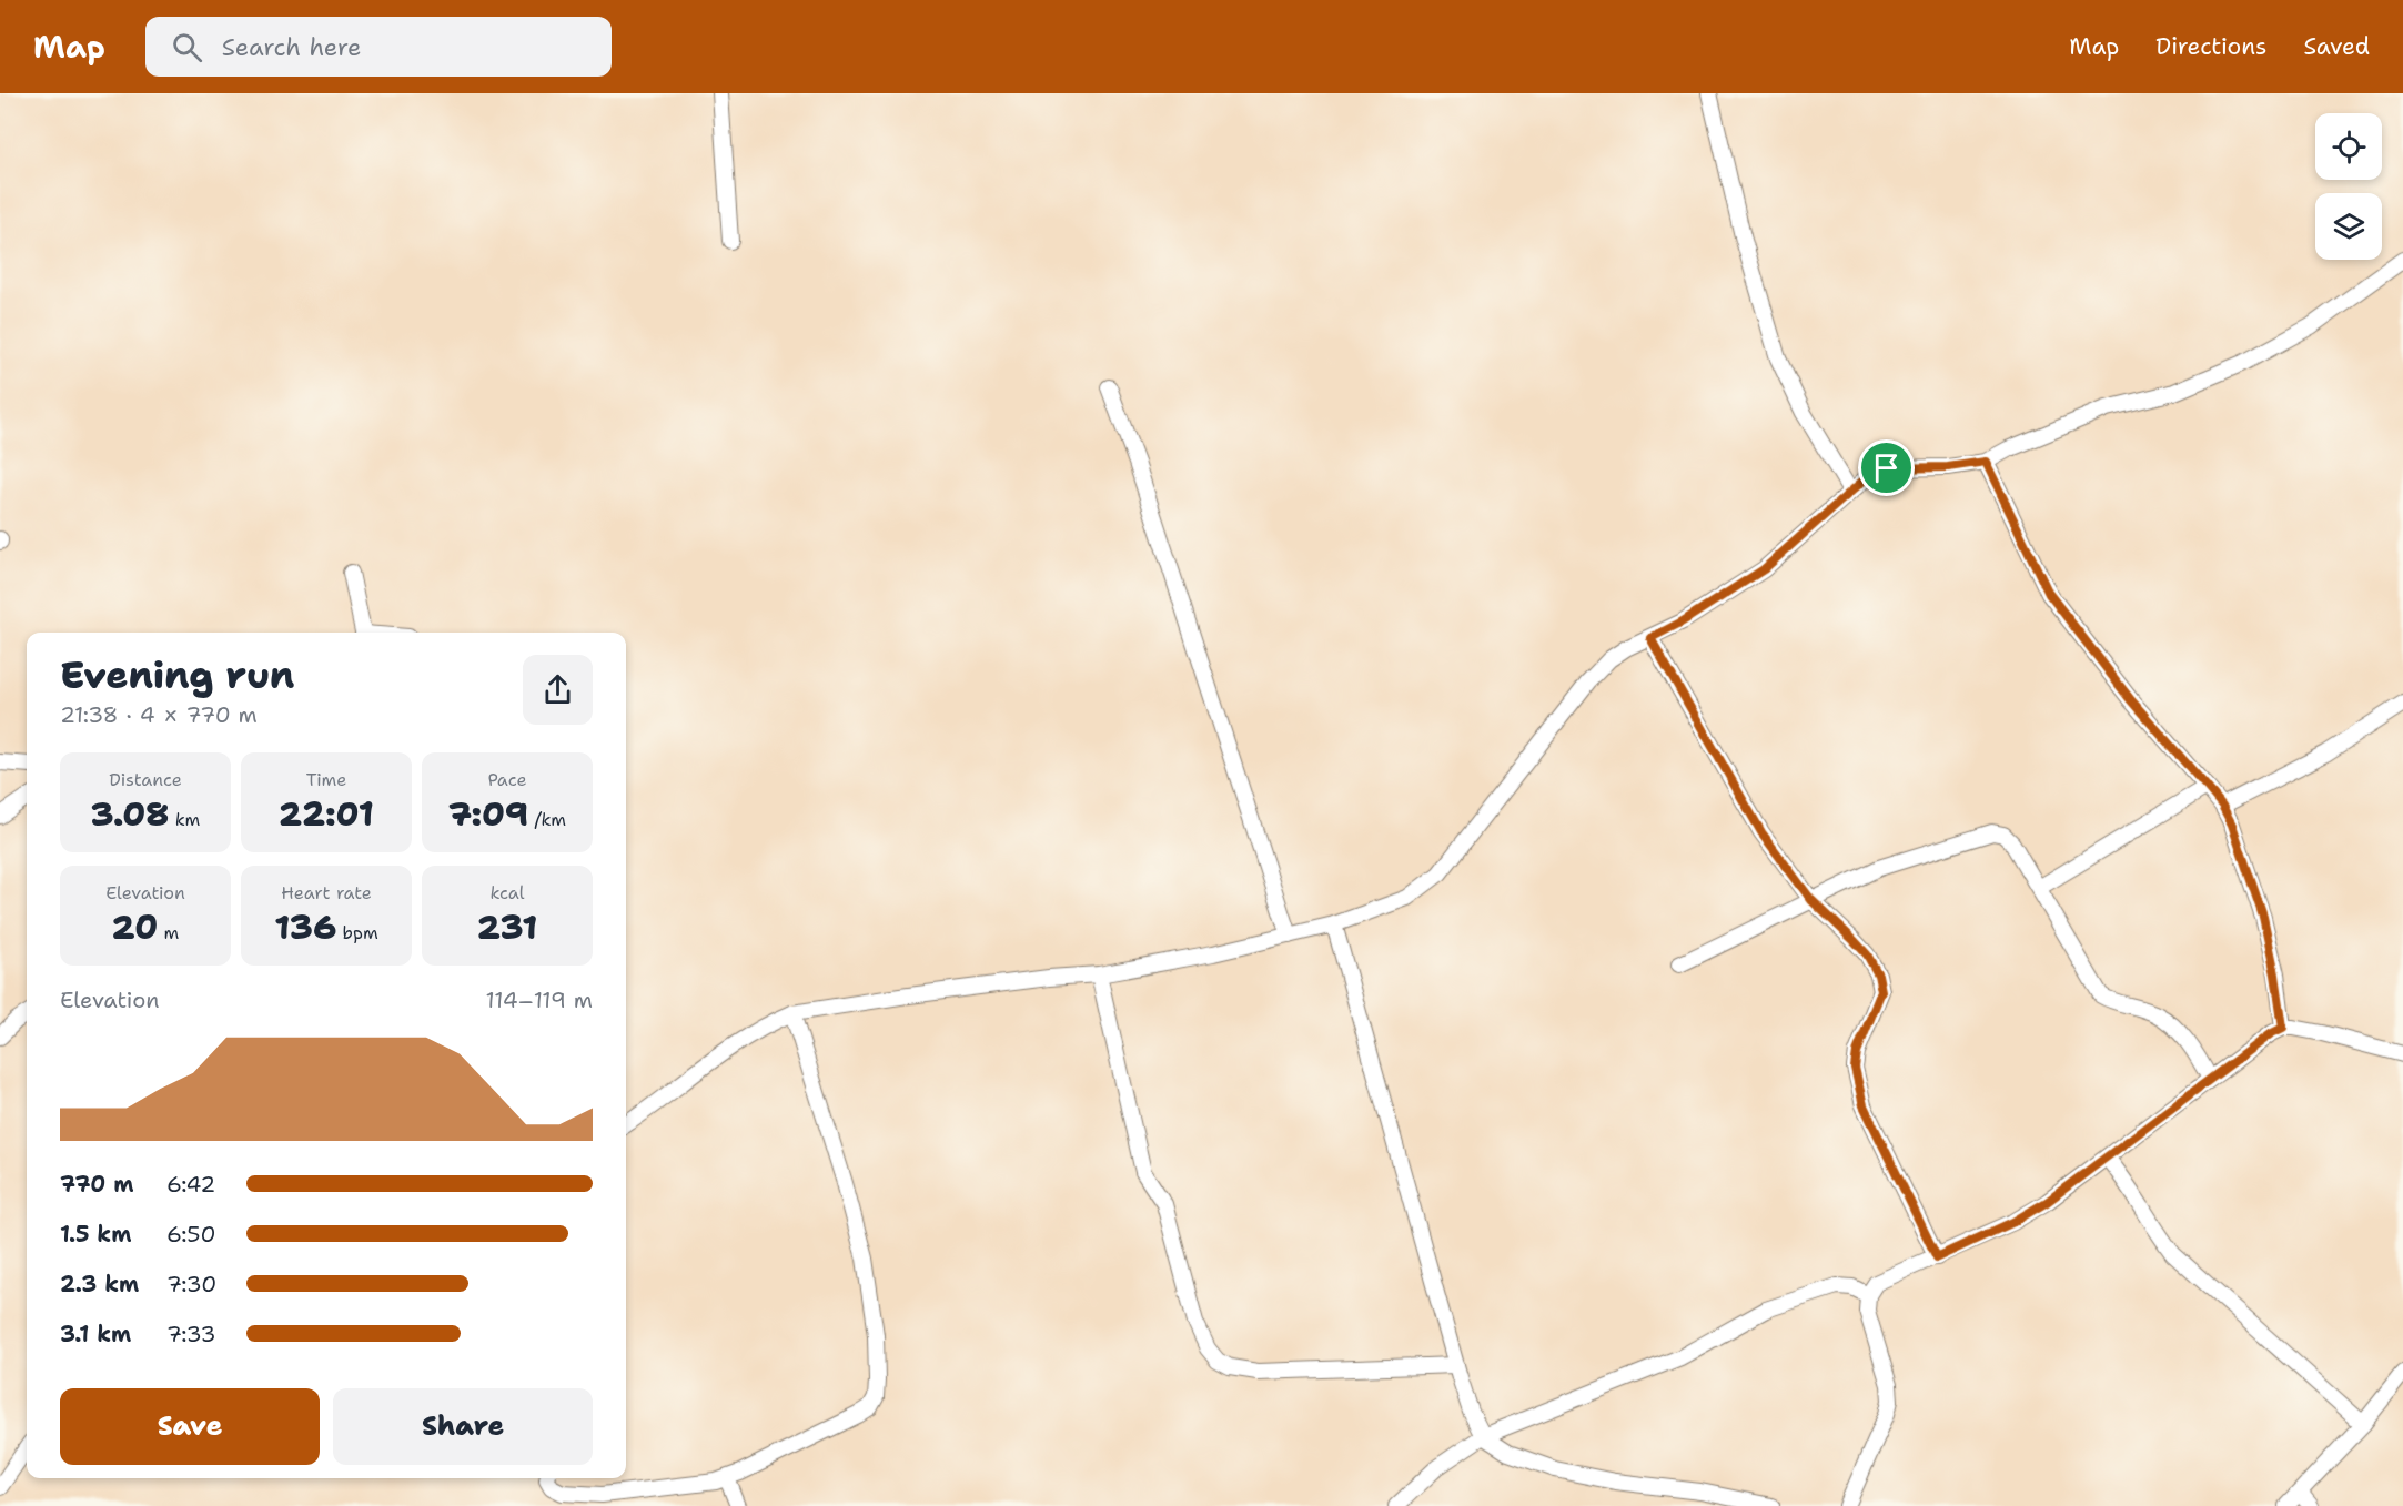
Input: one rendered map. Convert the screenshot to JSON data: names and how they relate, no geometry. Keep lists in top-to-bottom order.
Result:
{
  "page": {
    "header": "Map",
    "search": "Search here",
    "nav": ["Map", "Directions", "Saved"],
    "heading": ["Evening run", "21:38 · 4 × 770 m"],
    "stats": [
      ["Distance", "3.08 km"],
      ["Time", "22:01"],
      ["Pace", "7:09 /km"],
      ["Elevation", "20 m"],
      ["Heart rate", "136 bpm"],
      ["kcal", "231"]
    ],
    "chart": ["Elevation", "114–119 m"],
    "list": [
      {
        "name": "770 m",
        "note": "6:42"
      },
      {
        "name": "1.5 km",
        "note": "6:50"
      },
      {
        "name": "2.3 km",
        "note": "7:30"
      },
      {
        "name": "3.1 km",
        "note": "7:33"
      }
    ],
    "buttons": ["Save", "Share"]
  }
}
